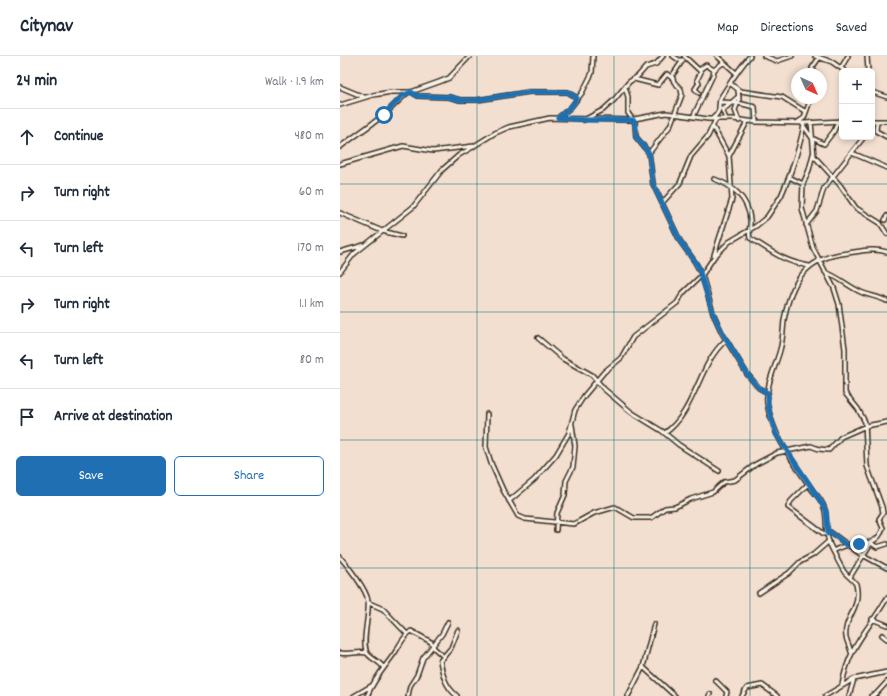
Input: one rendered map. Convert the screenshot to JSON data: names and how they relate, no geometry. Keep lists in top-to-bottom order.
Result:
{
  "north": "bottom right",
  "page": {
    "header": "Citynav",
    "nav": ["Map", "Directions", "Saved"],
    "heading": ["24 min", "Walk · 1.9 km"],
    "map_buttons": ["+", "−"],
    "list": [
      ["Continue", "480 m"],
      ["Turn right", "60 m"],
      ["Turn left", "170 m"],
      ["Turn right", "1.1 km"],
      ["Turn left", "80 m"],
      "Arrive at destination"
    ],
    "buttons": ["Save", "Share"]
  }
}
